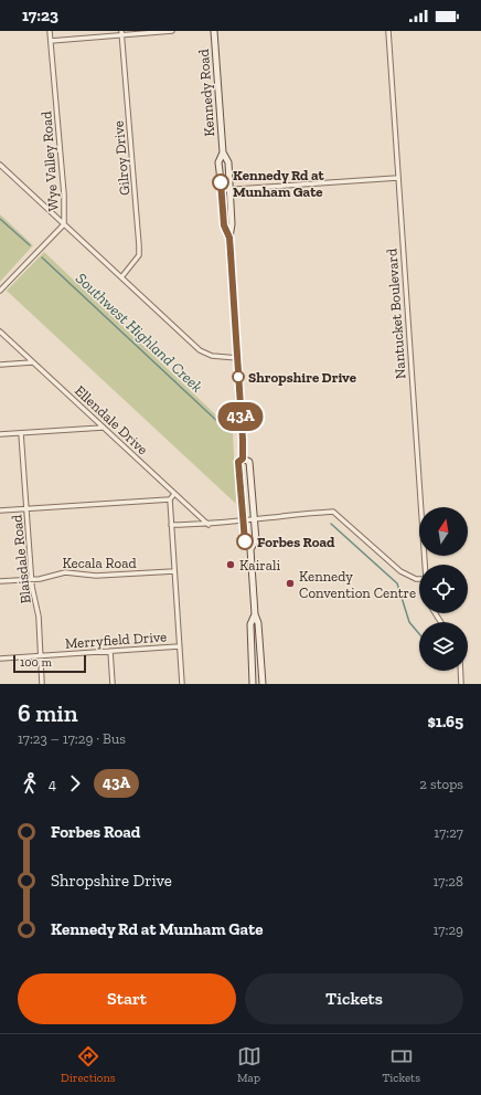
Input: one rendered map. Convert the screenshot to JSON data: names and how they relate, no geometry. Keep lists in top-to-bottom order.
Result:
{
  "streets": {
    "main road": ["Kennedy Road"],
    "street": [
      "Gilroy Drive",
      "Wye Valley Road",
      "Nantucket Boulevard",
      "Ellendale Drive",
      "Blaisdale Road",
      "Kecala Road",
      "Merryfield Drive"
    ]
  },
  "crossings": [
    ["Blaisdale Road", "Kecala Road"],
    ["Blaisdale Road", "Merryfield Drive"]
  ],
  "water": ["Southwest Highland Creek"],
  "places": [
    "Kennedy Rd at Munham Gate",
    "Shropshire Drive",
    "Forbes Road",
    "Kairali",
    "Kennedy Convention Centre"
  ],
  "lines": ["bus line 43A"],
  "scale_bar": "100 m",
  "north": "top",
  "page": {
    "status": "17:23",
    "on_map": "43A",
    "scale": "100 m",
    "heading": ["6 min", "17:23 – 17:29 · Bus", "$1.65"],
    "legs": ["4", "43A", "2 stops"],
    "list": [
      {
        "name": "Forbes Road",
        "value": "17:27"
      },
      {
        "name": "Shropshire Drive",
        "value": "17:28"
      },
      {
        "name": "Kennedy Rd at Munham Gate",
        "value": "17:29"
      }
    ],
    "buttons": ["Start", "Tickets"],
    "tabs": ["Directions", "Map", "Tickets"]
  }
}
